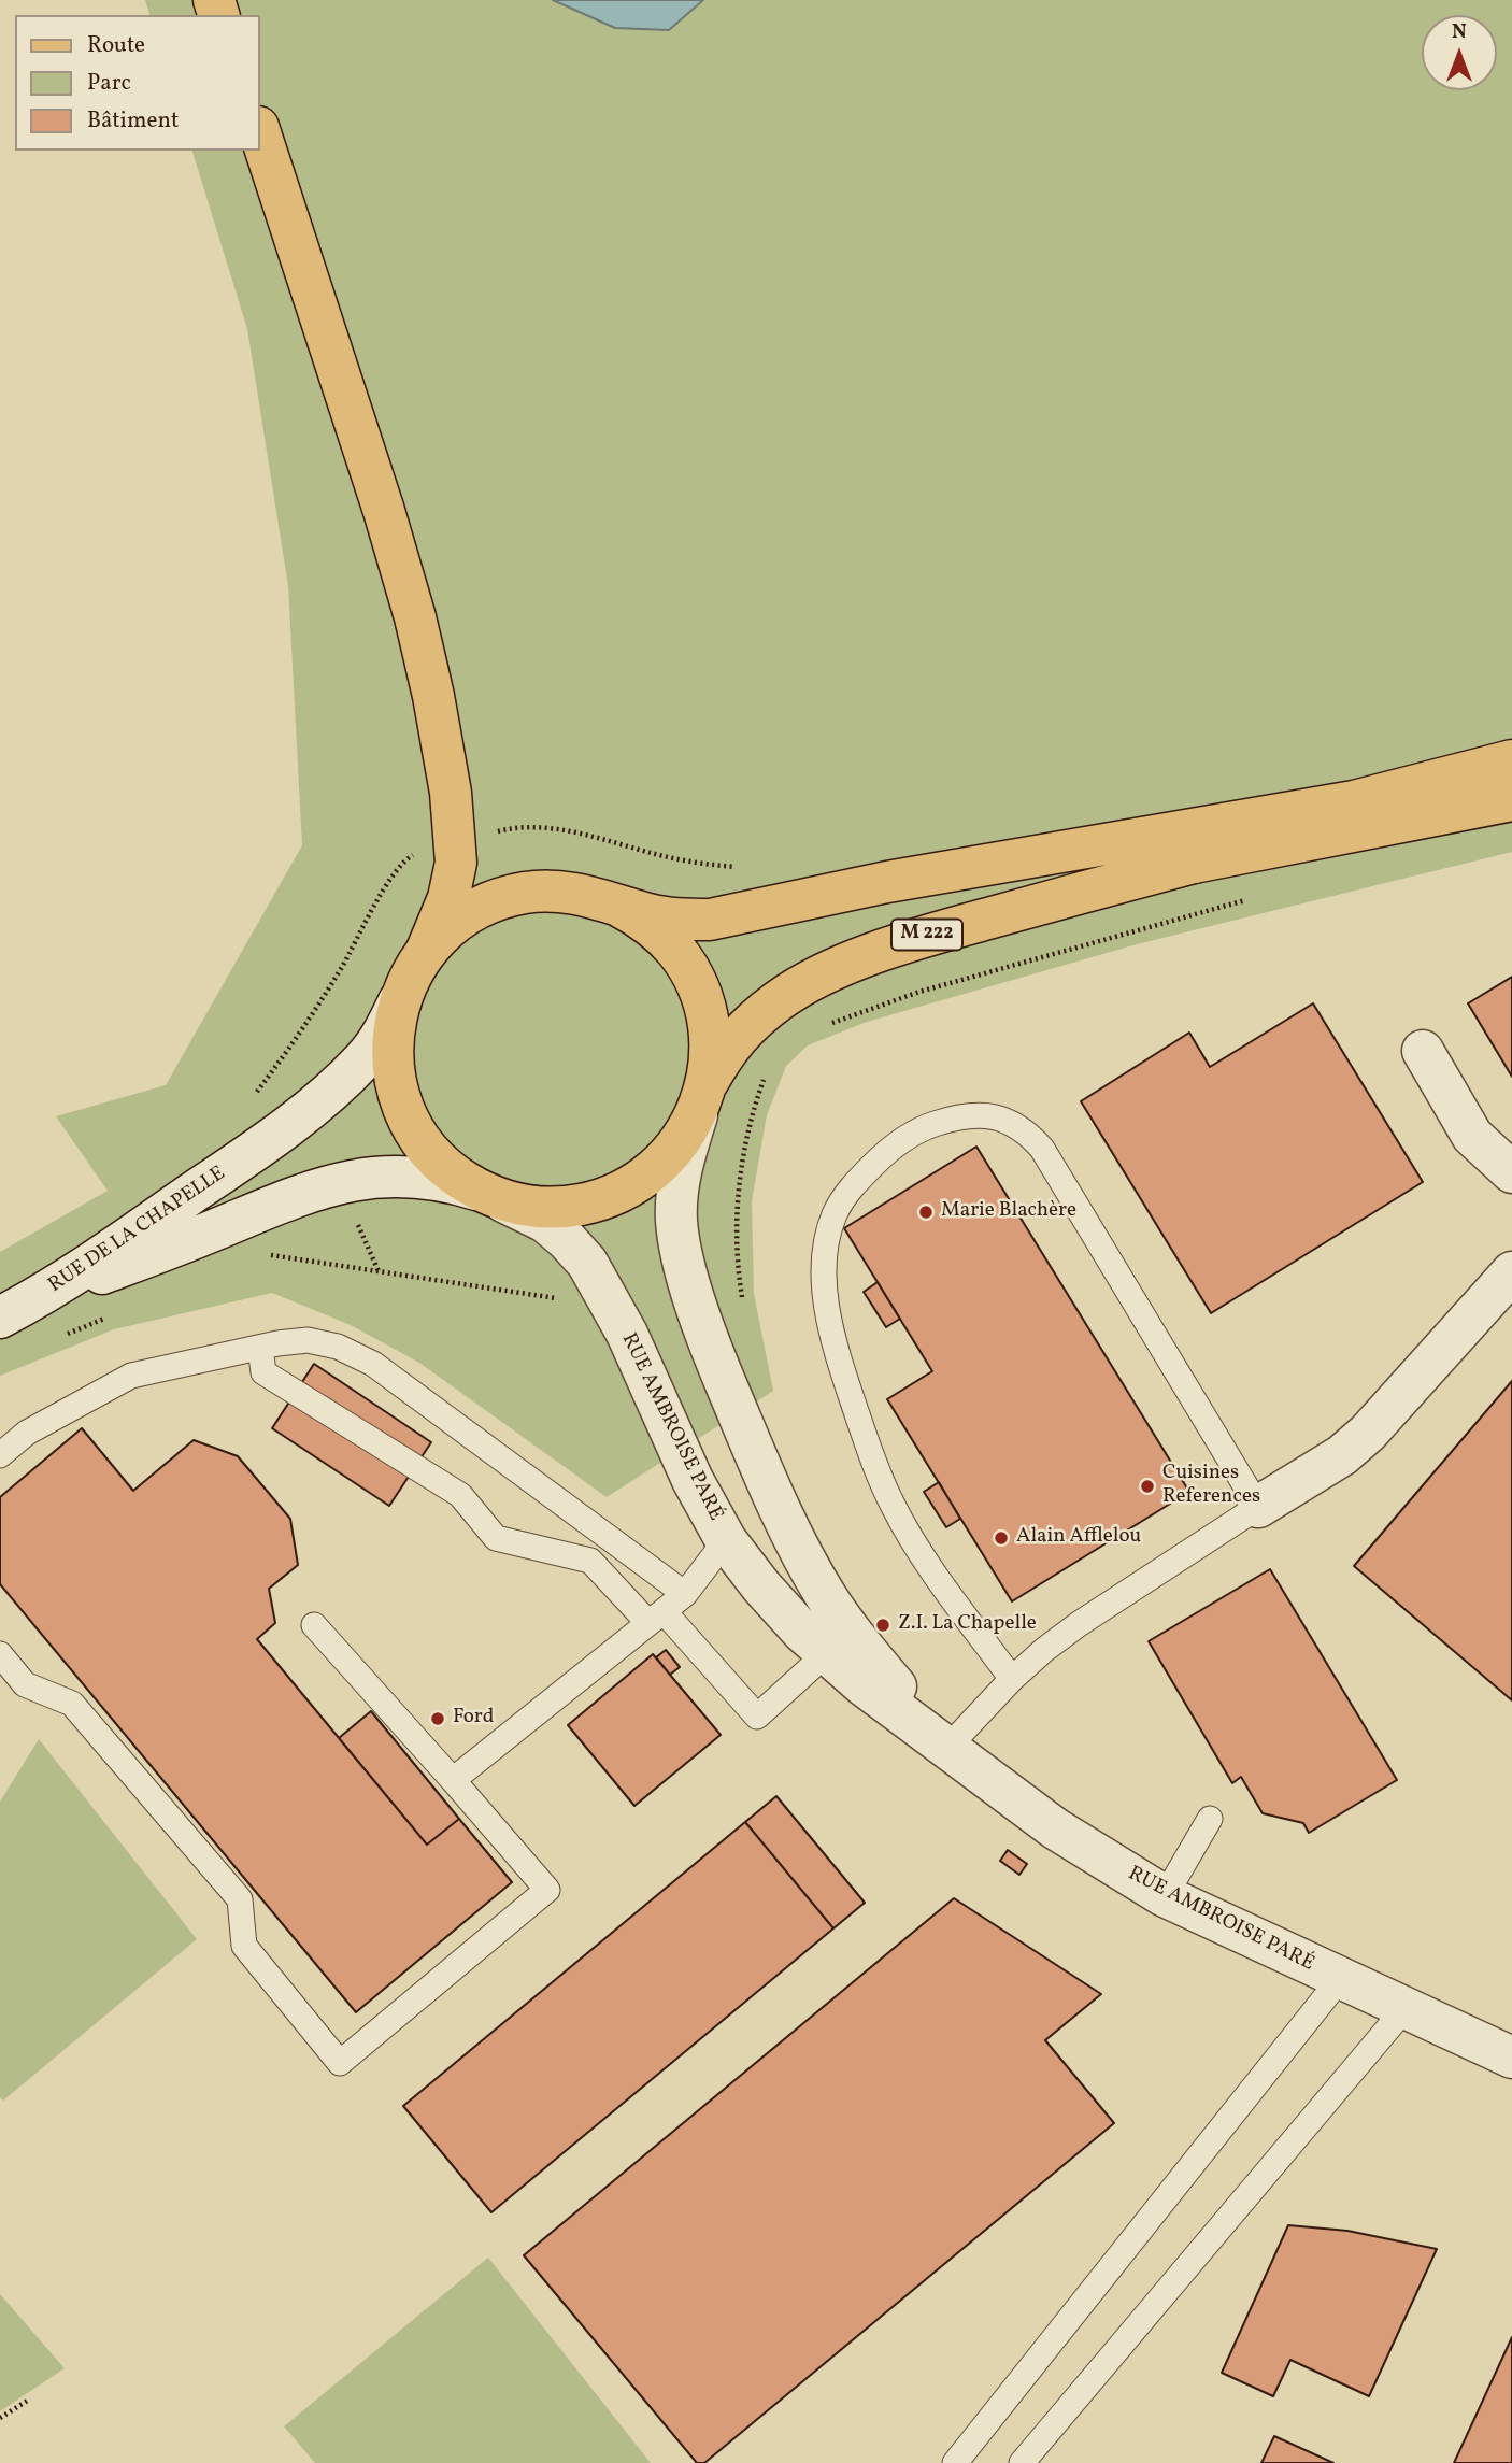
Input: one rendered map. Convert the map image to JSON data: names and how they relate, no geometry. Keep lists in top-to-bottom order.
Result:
{
  "streets": {
    "main road": ["M 222"],
    "street": ["RUE DE LA CHAPELLE", "RUE AMBROISE PARÉ"]
  },
  "crossings": [
    ["M 222", "RUE AMBROISE PARÉ"],
    ["RUE DE LA CHAPELLE", "RUE AMBROISE PARÉ"]
  ],
  "places": [
    "Marie Blachère",
    "Cuisines References",
    "Alain Afflelou",
    "Z.I. La Chapelle",
    "Ford"
  ],
  "legend": ["Route", "Parc", "Bâtiment"],
  "north": "top"
}
